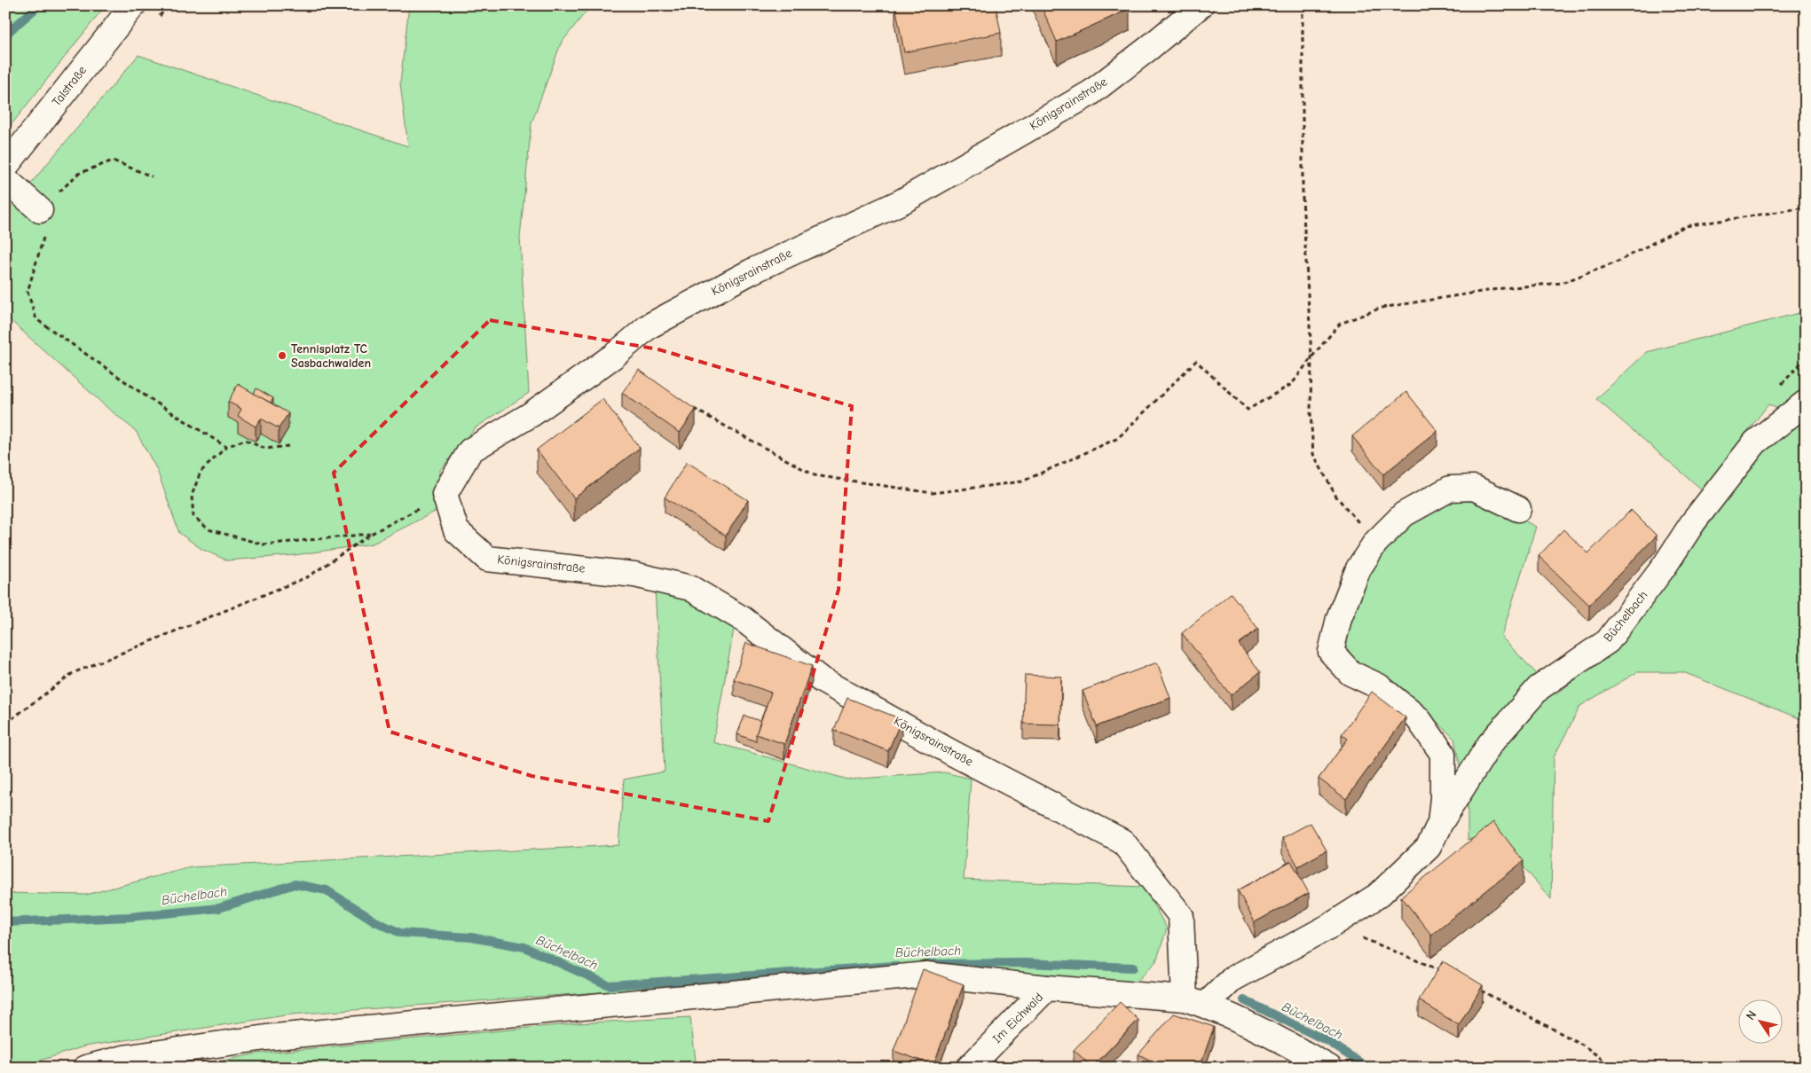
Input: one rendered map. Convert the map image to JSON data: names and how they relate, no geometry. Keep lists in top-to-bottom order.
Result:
{
  "streets": {
    "street": [
      "Talstraße",
      "Königsrainstraße",
      "Büchelbach",
      "Im Eichwald"
    ]
  },
  "crossings": [
    ["Königsrainstraße", "Büchelbach"]
  ],
  "water": ["Büchelbach"],
  "places": ["Tennisplatz TC Sasbachwalden"],
  "north": "top left"
}
